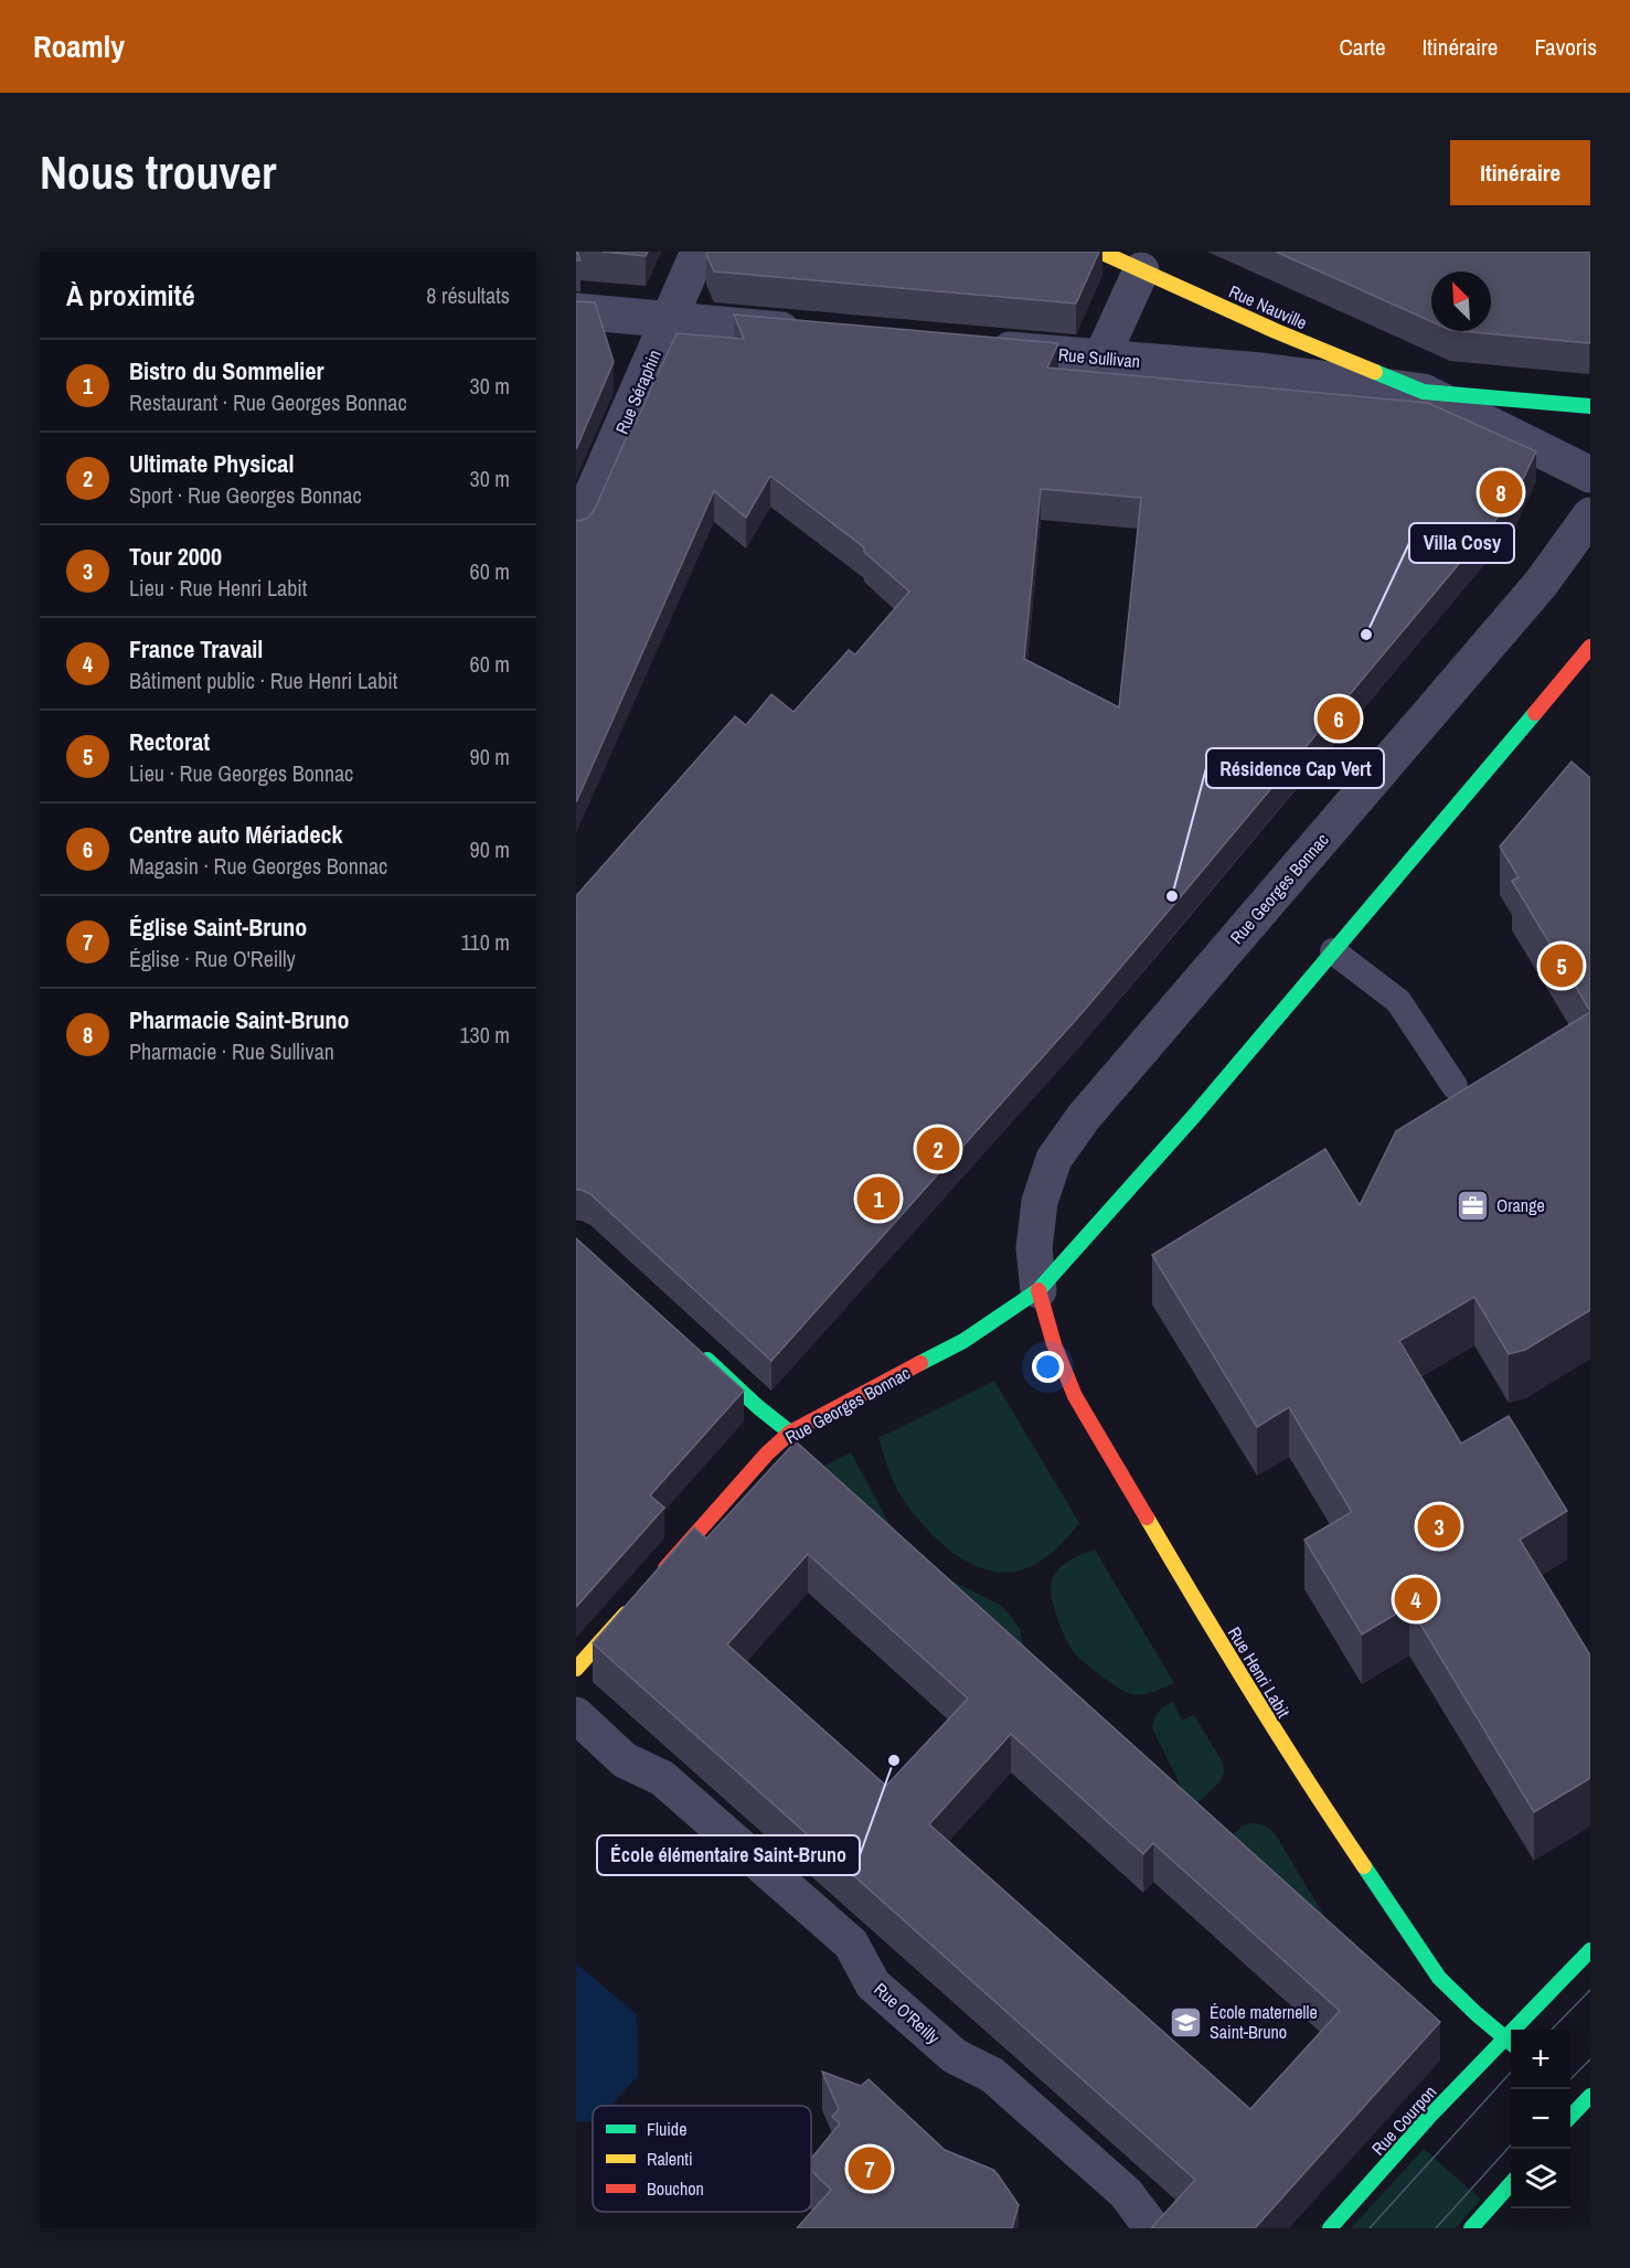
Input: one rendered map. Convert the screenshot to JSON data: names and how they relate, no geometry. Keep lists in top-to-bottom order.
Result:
{
  "streets": {
    "street": [
      "Rue Nauville",
      "Rue Sullivan",
      "Rue Séraphin",
      "Rue Georges Bonnac",
      "Rue Henri Labit",
      "Rue O'Reilly",
      "Rue Courpon"
    ]
  },
  "crossings": [
    ["Rue Nauville", "Rue Sullivan"],
    ["Rue Georges Bonnac", "Rue Henri Labit"],
    ["Rue Henri Labit", "Rue Courpon"]
  ],
  "places": {
    "other": ["Villa Cosy", "Résidence Cap Vert", "École élémentaire Saint-Bruno"],
    "office": ["Orange"],
    "school or university": ["École maternelle Saint-Bruno"]
  },
  "legend": ["Fluide", "Ralenti", "Bouchon"],
  "north": "top left",
  "page": {
    "header": "Roamly",
    "nav": ["Carte", "Itinéraire", "Favoris"],
    "buttons": "Itinéraire",
    "title": "Nous trouver",
    "heading": ["À proximité", "8 résultats"],
    "list": [
      {
        "mark": "1",
        "name": "Bistro du Sommelier",
        "note": "Restaurant · Rue Georges Bonnac",
        "value": "30 m"
      },
      {
        "mark": "2",
        "name": "Ultimate Physical",
        "note": "Sport · Rue Georges Bonnac",
        "value": "30 m"
      },
      {
        "mark": "3",
        "name": "Tour 2000",
        "note": "Lieu · Rue Henri Labit",
        "value": "60 m"
      },
      {
        "mark": "4",
        "name": "France Travail",
        "note": "Bâtiment public · Rue Henri Labit",
        "value": "60 m"
      },
      {
        "mark": "5",
        "name": "Rectorat",
        "note": "Lieu · Rue Georges Bonnac",
        "value": "90 m"
      },
      {
        "mark": "6",
        "name": "Centre auto Mériadeck",
        "note": "Magasin · Rue Georges Bonnac",
        "value": "90 m"
      },
      {
        "mark": "7",
        "name": "Église Saint-Bruno",
        "note": "Église · Rue O'Reilly",
        "value": "110 m"
      },
      {
        "mark": "8",
        "name": "Pharmacie Saint-Bruno",
        "note": "Pharmacie · Rue Sullivan",
        "value": "130 m"
      }
    ],
    "pins": [
      "8",
      "6",
      "5",
      "2",
      "1",
      "3",
      "4",
      "7"
    ],
    "map_buttons": ["+", "−"]
  }
}
